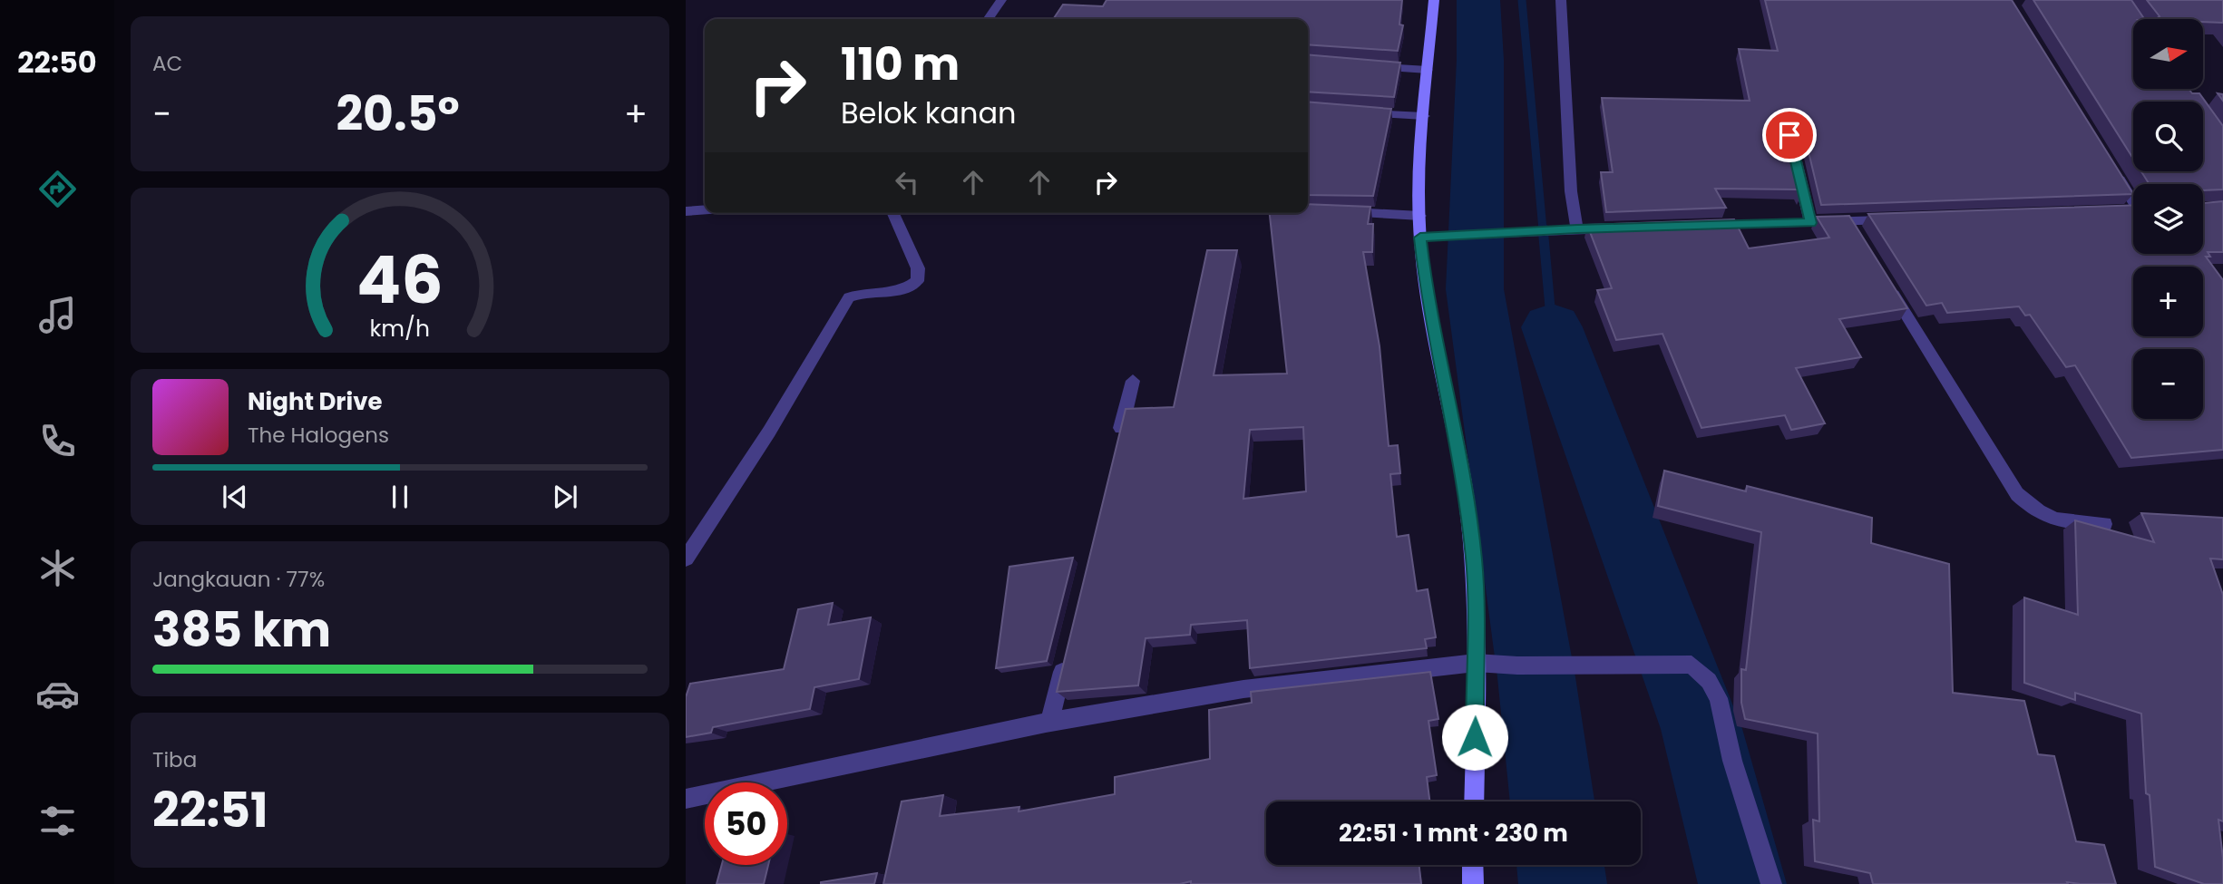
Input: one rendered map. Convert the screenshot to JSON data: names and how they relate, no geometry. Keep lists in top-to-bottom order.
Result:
{
  "north": "right",
  "page": {
    "tabs": "22:50",
    "tile": [
      "AC",
      ["Jangkauan · 77%", "385 km"],
      ["Tiba", "22:51"]
    ],
    "map_buttons": ["+", "−"],
    "turn": ["110 m", "Belok kanan"],
    "heat": ["−", "20.5°", "+"],
    "song": ["Night Drive", "The Halogens"],
    "limit": "50",
    "trip": "22:51 · 1 mnt · 230 m",
    "gauge": ["46", "km/h"]
  }
}
